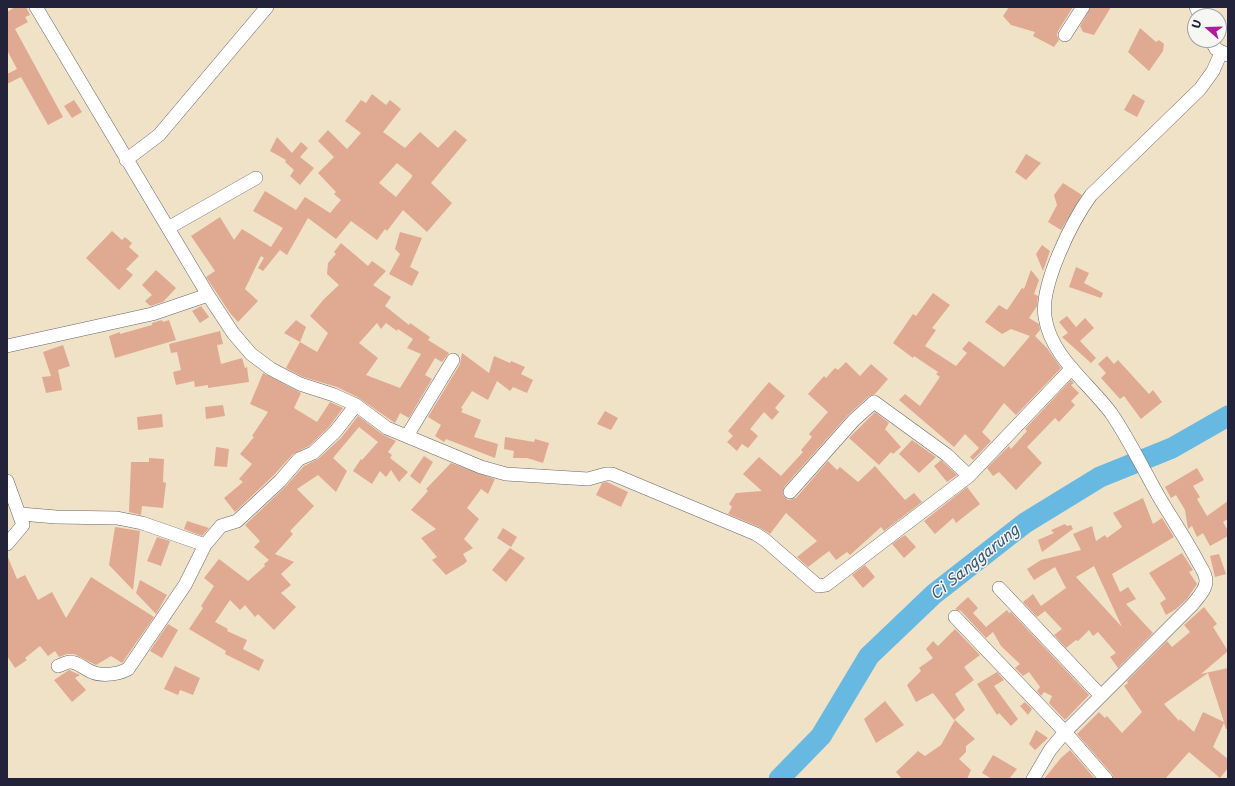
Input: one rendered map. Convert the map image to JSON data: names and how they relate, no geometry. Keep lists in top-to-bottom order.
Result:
{
  "water": ["Ci Sanggarung"],
  "north": "left"
}
